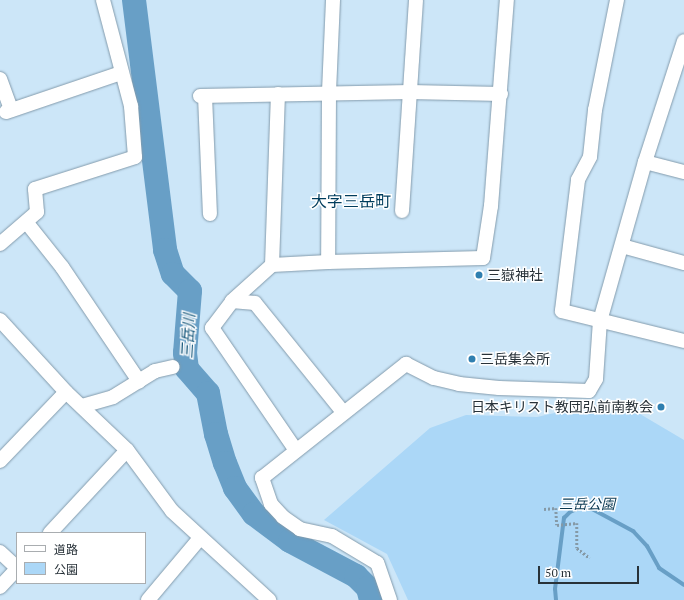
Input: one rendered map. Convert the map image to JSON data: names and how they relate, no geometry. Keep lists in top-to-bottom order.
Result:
{
  "districts": ["大字三岳町"],
  "water": ["三岳川"],
  "parks": ["三岳公園"],
  "places": ["三嶽神社", "三岳集会所", "日本キリスト教団弘前南教会"],
  "legend": ["道路", "公園"],
  "scale_bar": "50 m"
}
